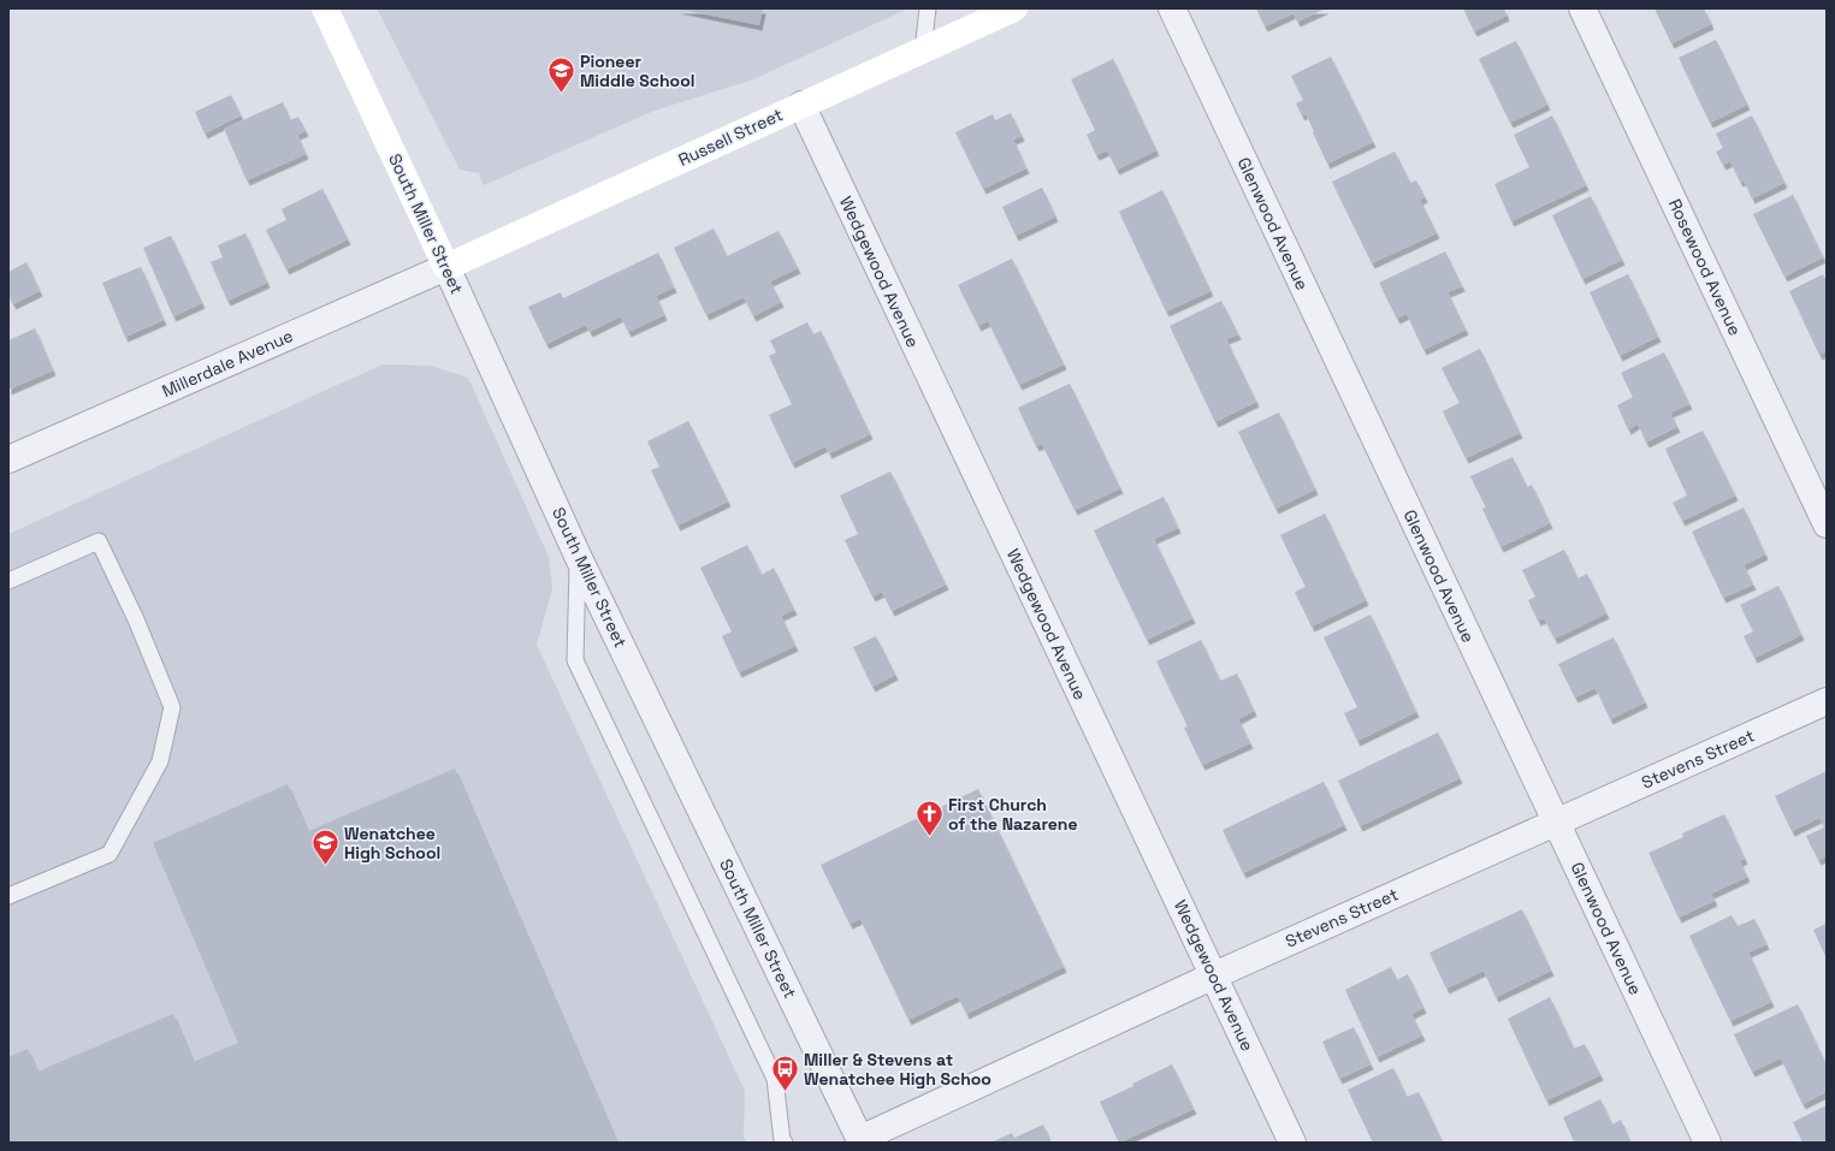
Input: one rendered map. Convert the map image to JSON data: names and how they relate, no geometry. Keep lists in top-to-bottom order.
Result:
{
  "streets": {
    "main road": ["Russell Street", "South Miller Street"],
    "street": [
      "Glenwood Avenue",
      "Rosewood Avenue",
      "Wedgewood Avenue",
      "Millerdale Avenue",
      "Stevens Street"
    ]
  },
  "crossings": [
    ["Russell Street", "South Miller Street"],
    ["Russell Street", "Wedgewood Avenue"],
    ["Russell Street", "Millerdale Avenue"],
    ["South Miller Street", "Millerdale Avenue"],
    ["South Miller Street", "Stevens Street"],
    ["Glenwood Avenue", "Stevens Street"],
    ["Wedgewood Avenue", "Stevens Street"]
  ],
  "places": {
    "school or university": ["Pioneer Middle School", "Wenatchee High School"],
    "church": ["First Church of the Nazarene"],
    "bus stop": ["Miller & Stevens at Wenatchee High Schoo"]
  }
}
